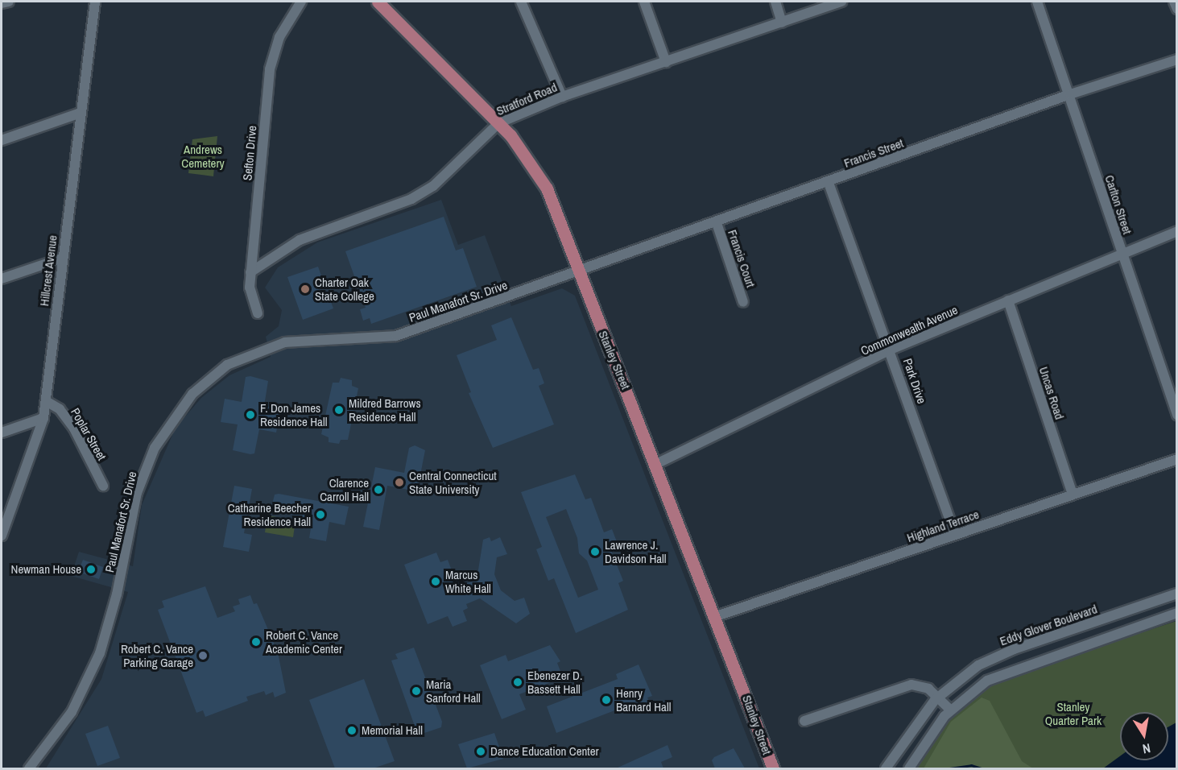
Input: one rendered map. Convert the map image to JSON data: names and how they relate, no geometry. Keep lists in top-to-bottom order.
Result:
{
  "streets": {
    "main road": ["Stanley Street"],
    "street": [
      "Stratford Road",
      "Sefton Drive",
      "Francis Street",
      "Carlton Street",
      "Francis Court",
      "Hillcrest Avenue",
      "Paul Manafort Sr. Drive",
      "Commonwealth Avenue",
      "Park Drive",
      "Uncas Road",
      "Poplar Street",
      "Highland Terrace",
      "Eddy Glover Boulevard"
    ]
  },
  "crossings": [
    ["Stratford Road", "Sefton Drive"],
    ["Stratford Road", "Stanley Street"],
    ["Francis Street", "Carlton Street"],
    ["Francis Street", "Francis Court"],
    ["Francis Street", "Paul Manafort Sr. Drive"],
    ["Francis Street", "Stanley Street"],
    ["Francis Street", "Park Drive"],
    ["Carlton Street", "Commonwealth Avenue"],
    ["Hillcrest Avenue", "Poplar Street"],
    ["Paul Manafort Sr. Drive", "Stanley Street"],
    ["Commonwealth Avenue", "Stanley Street"],
    ["Commonwealth Avenue", "Park Drive"],
    ["Commonwealth Avenue", "Uncas Road"],
    ["Stanley Street", "Highland Terrace"],
    ["Park Drive", "Highland Terrace"],
    ["Uncas Road", "Highland Terrace"]
  ],
  "parks": ["Andrews Cemetery", "Stanley Quarter Park"],
  "places": [
    "Charter Oak State College",
    "Mildred Barrows Residence Hall",
    "F. Don James Residence Hall",
    "Central Connecticut State University",
    "Clarence Carroll Hall",
    "Catharine Beecher Residence Hall",
    "Lawrence J. Davidson Hall",
    "Newman House",
    "Marcus White Hall",
    "Robert C. Vance Academic Center",
    "Robert C. Vance Parking Garage",
    "Ebenezer D. Bassett Hall",
    "Maria Sanford Hall",
    "Henry Barnard Hall",
    "Memorial Hall",
    "Dance Education Center"
  ],
  "north": "bottom"
}
